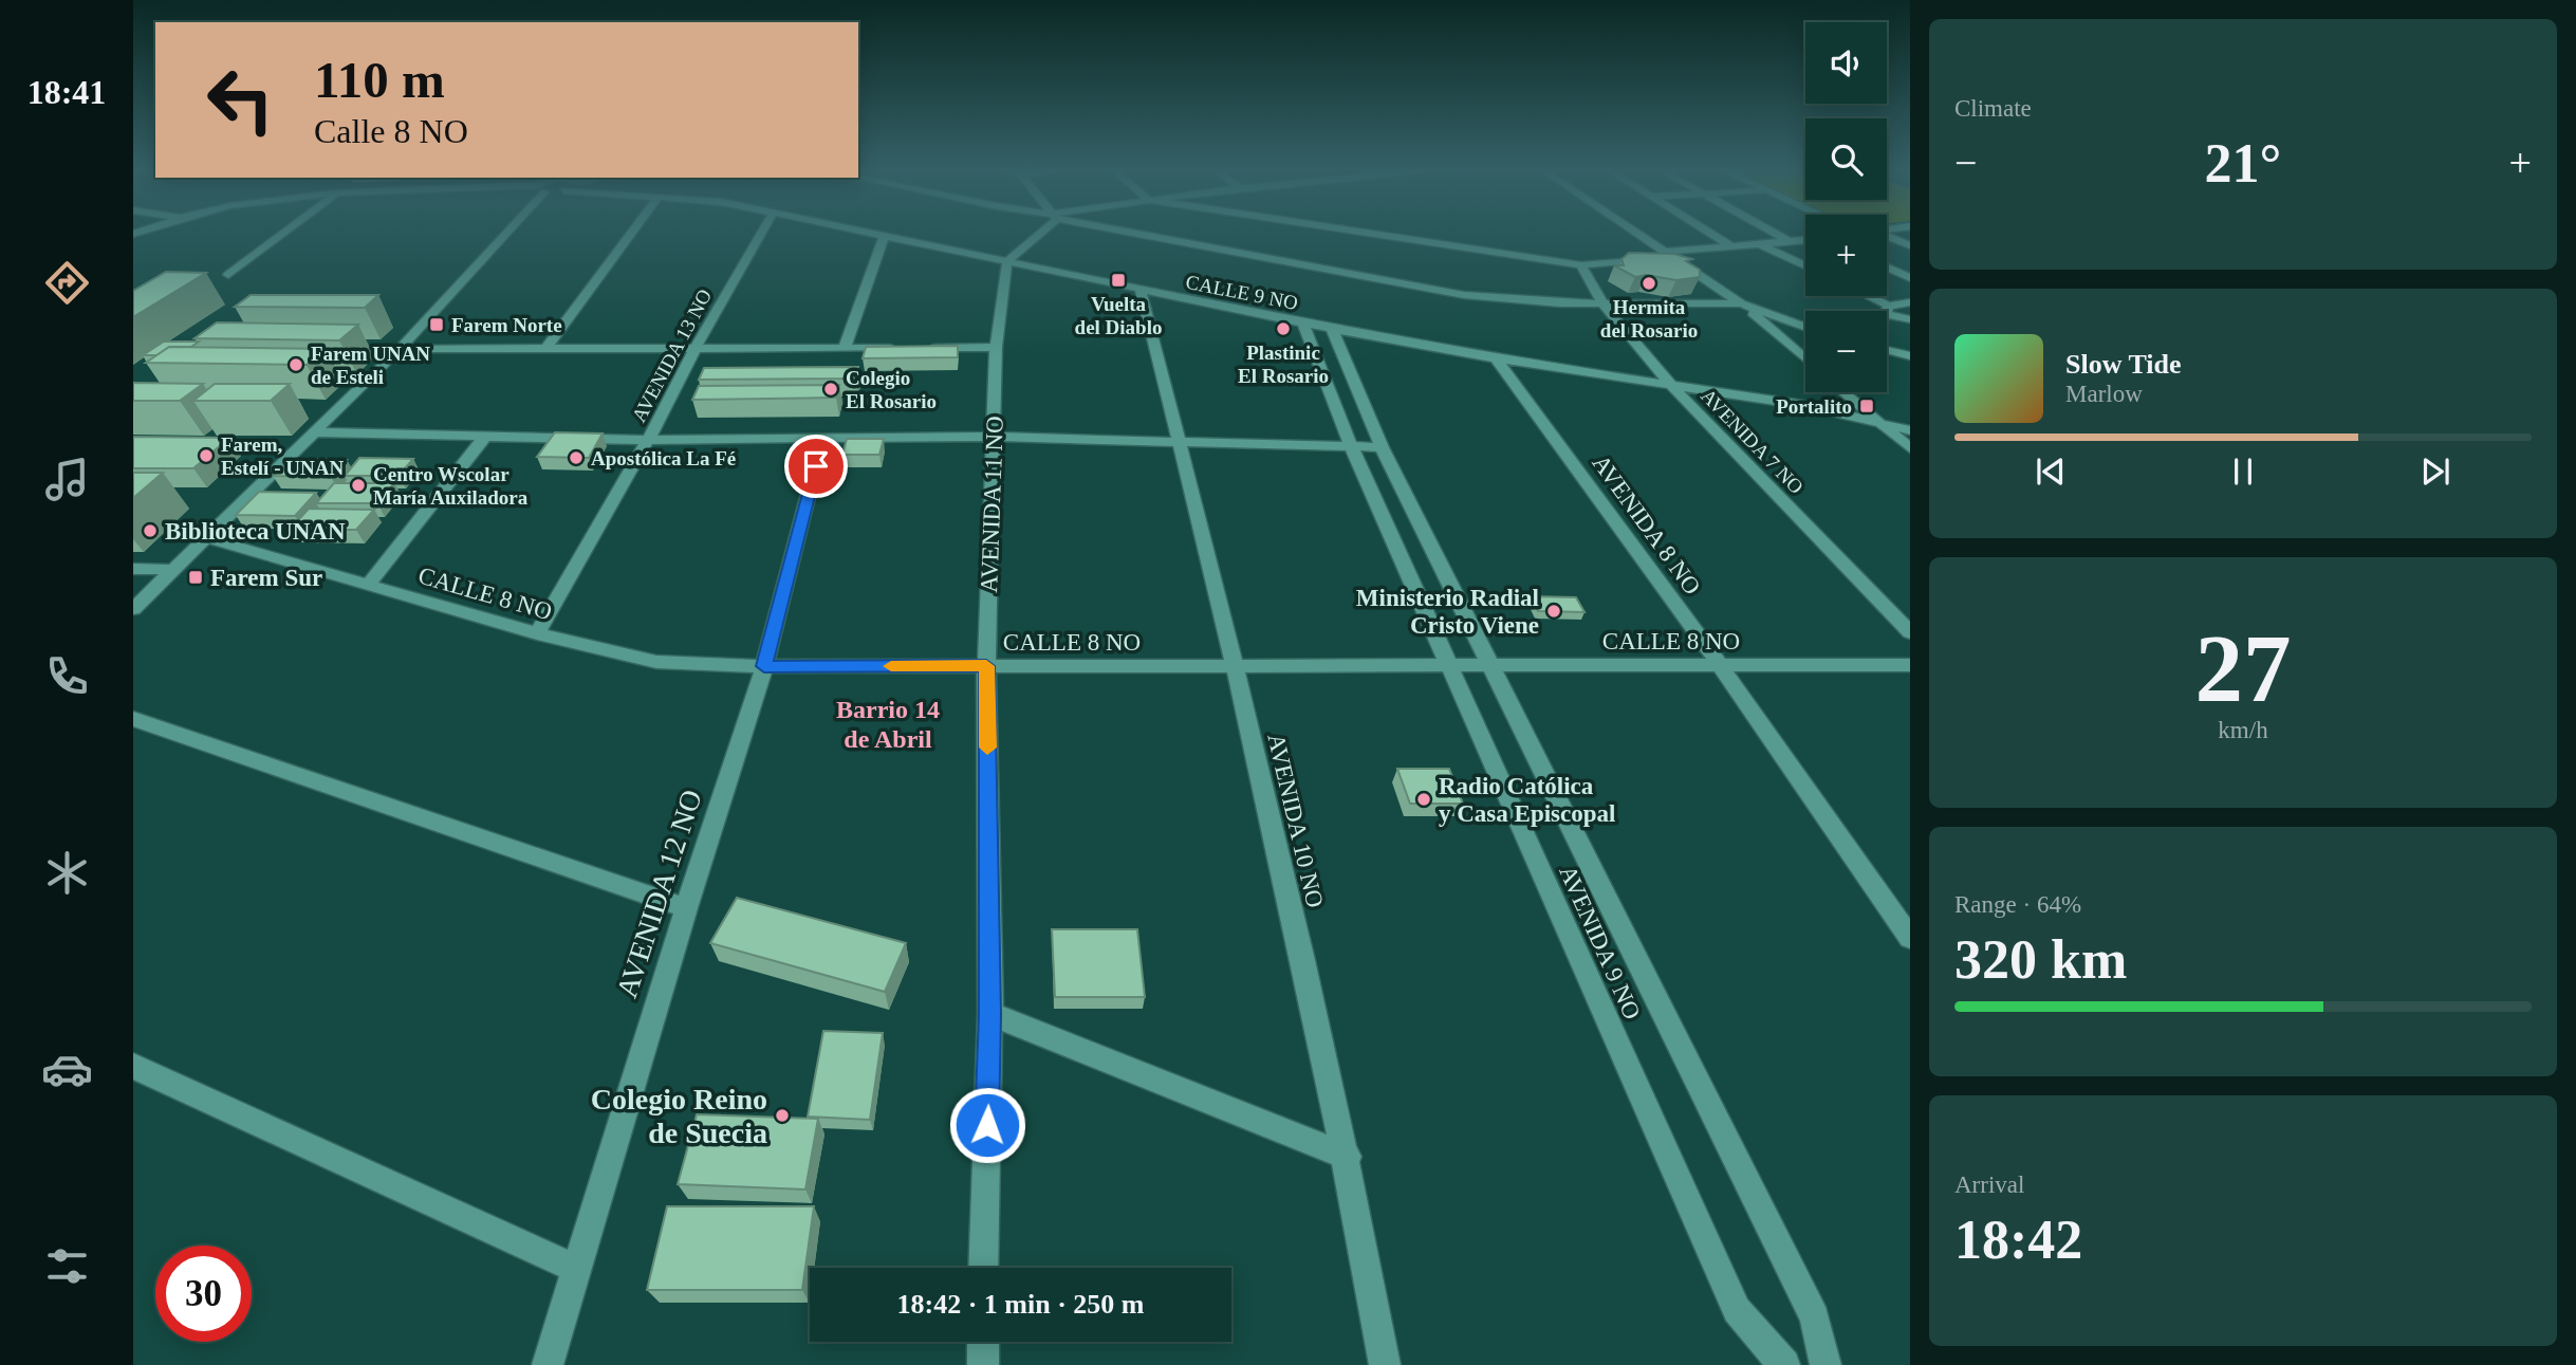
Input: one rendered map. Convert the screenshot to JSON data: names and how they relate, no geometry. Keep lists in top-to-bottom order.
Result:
{
  "streets": {
    "street": [
      "CALLE 9 NO",
      "AVENIDA 13 NO",
      "AVENIDA 7 NO",
      "AVENIDA 11 NO",
      "AVENIDA 8 NO",
      "CALLE 8 NO",
      "AVENIDA 10 NO",
      "AVENIDA 12 NO",
      "AVENIDA 9 NO"
    ]
  },
  "crossings": [
    ["CALLE 9 NO", "AVENIDA 7 NO"],
    ["CALLE 9 NO", "AVENIDA 11 NO"],
    ["CALLE 9 NO", "AVENIDA 8 NO"],
    ["CALLE 9 NO", "AVENIDA 10 NO"],
    ["CALLE 9 NO", "AVENIDA 9 NO"],
    ["AVENIDA 13 NO", "CALLE 8 NO"],
    ["AVENIDA 11 NO", "CALLE 8 NO"],
    ["AVENIDA 8 NO", "CALLE 8 NO"],
    ["CALLE 8 NO", "AVENIDA 10 NO"],
    ["CALLE 8 NO", "AVENIDA 12 NO"],
    ["CALLE 8 NO", "AVENIDA 9 NO"]
  ],
  "districts": ["Barrio 14 de Abril"],
  "places": {
    "transit": [
      "Vuelta del Diablo",
      "Farem Norte",
      "Portalito",
      "Farem Sur"
    ],
    "other": [
      "Hermita del Rosario",
      "Plastinic El Rosario",
      "Farem UNAN de Esteli",
      "Colegio El Rosario",
      "Farem, Estelí - UNAN",
      "Apostólica La Fé",
      "Centro Wscolar María Auxiladora",
      "Biblioteca UNAN",
      "Ministerio Radial Cristo Viene",
      "Radio Católica y Casa Episcopal",
      "Colegio Reino de Suecia"
    ]
  },
  "page": {
    "tabs": "18:41",
    "tile": [
      "Climate",
      ["27", "km/h"],
      ["Range · 64%", "320 km"],
      ["Arrival", "18:42"]
    ],
    "map_buttons": ["+", "−"],
    "turn": ["110 m", "Calle 8 NO"],
    "heat": ["−", "21°", "+"],
    "song": ["Slow Tide", "Marlow"],
    "limit": "30",
    "trip": "18:42 · 1 min · 250 m"
  }
}
